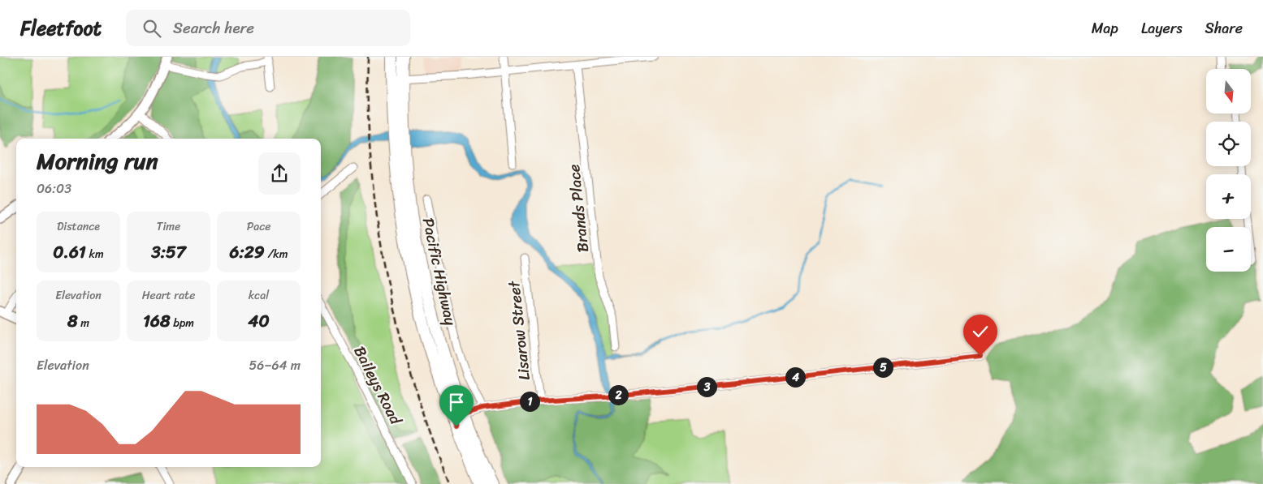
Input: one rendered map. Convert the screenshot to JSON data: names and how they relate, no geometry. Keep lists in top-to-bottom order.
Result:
{
  "streets": {
    "main road": ["Pacific Highway"],
    "street": ["Brands Place", "Lisarow Street", "Baileys Road"]
  },
  "north": "bottom",
  "page": {
    "header": "Fleetfoot",
    "search": "Search here",
    "nav": ["Map", "Layers", "Share"],
    "map_buttons": ["+", "−"],
    "heading": ["Morning run", "06:03"],
    "stats": [
      ["Distance", "0.61 km"],
      ["Time", "3:57"],
      ["Pace", "6:29 /km"],
      ["Elevation", "8 m"],
      ["Heart rate", "168 bpm"],
      ["kcal", "40"]
    ],
    "chart": ["Elevation", "56–64 m"],
    "pins": [
      "5",
      "4",
      "3",
      "2",
      "1"
    ]
  }
}
